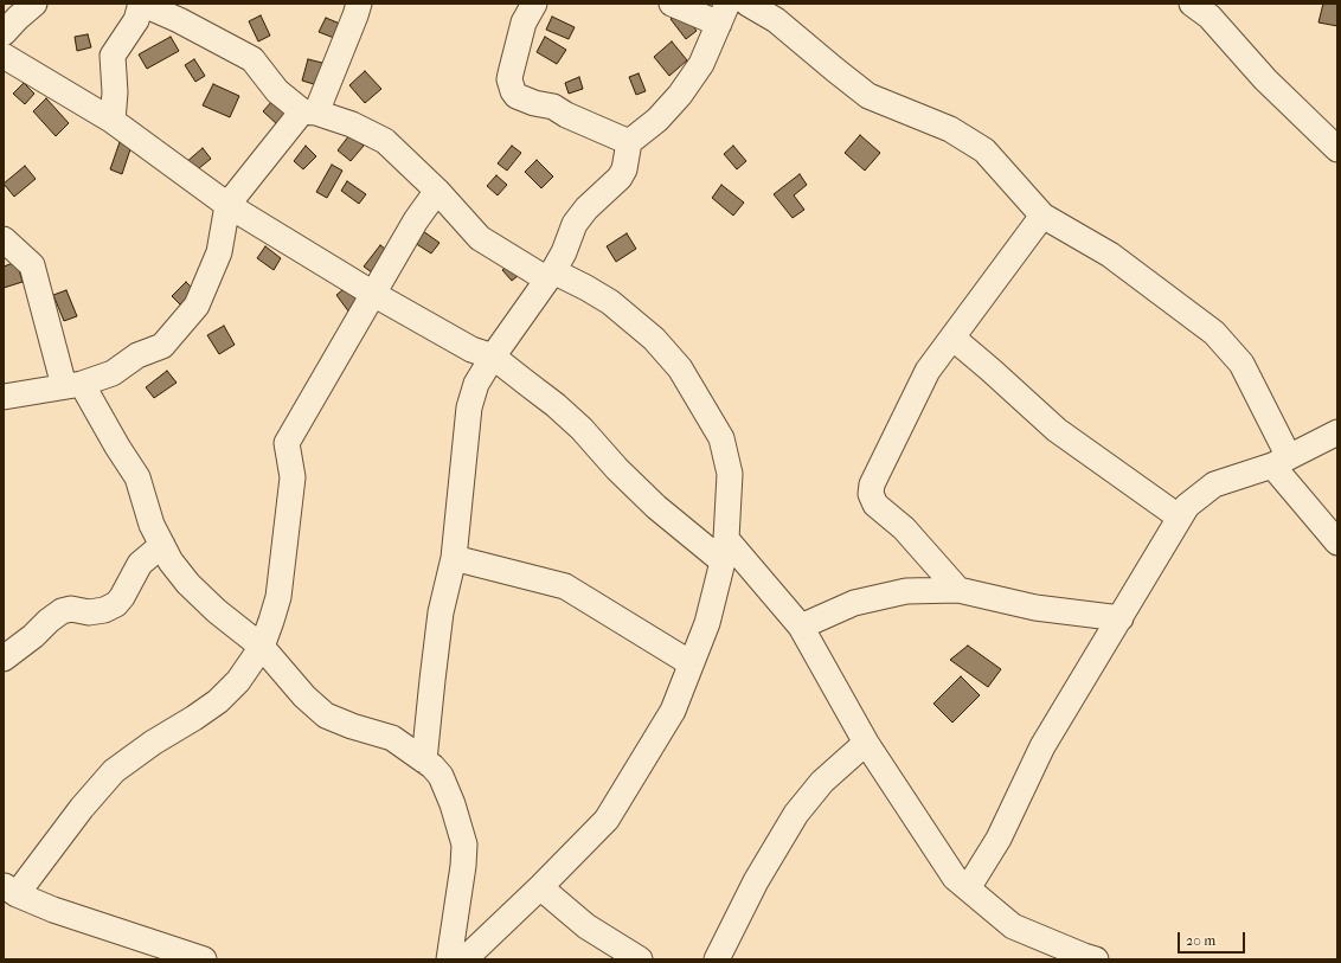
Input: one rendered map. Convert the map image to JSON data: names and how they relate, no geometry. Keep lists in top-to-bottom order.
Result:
{
  "scale_bar": "20 m"
}
